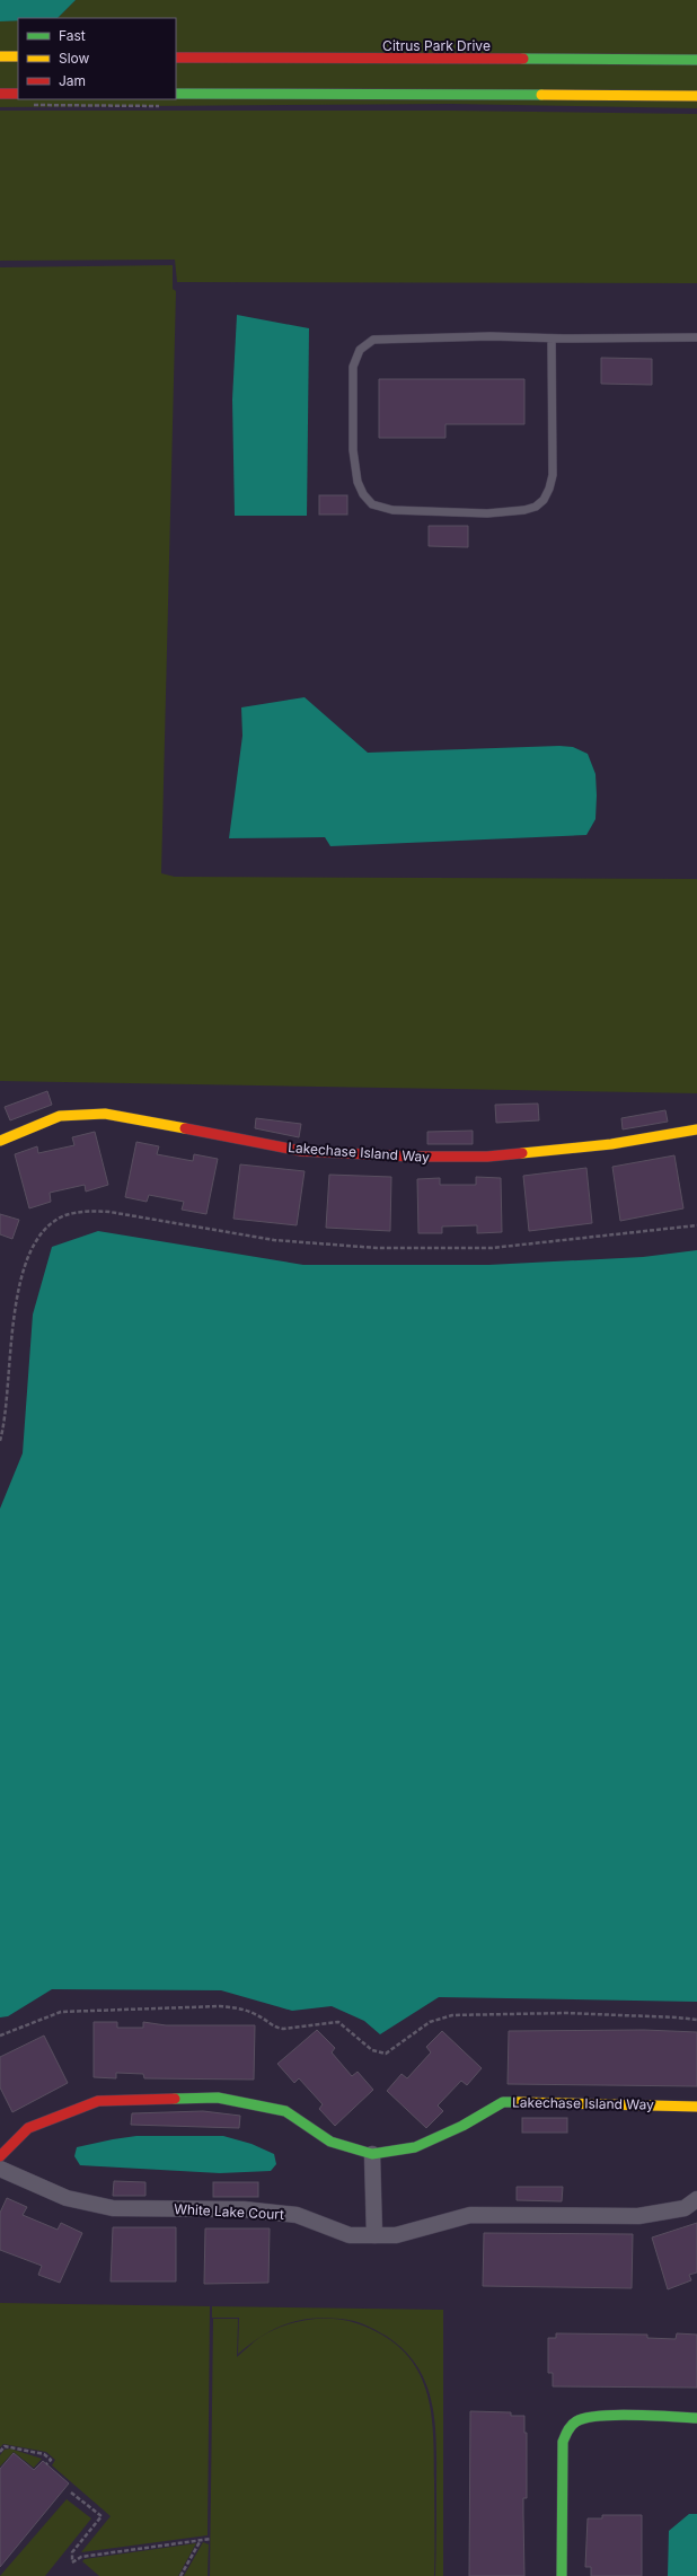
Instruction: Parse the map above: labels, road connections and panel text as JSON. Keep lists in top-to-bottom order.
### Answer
{
  "streets": {
    "street": ["Citrus Park Drive", "Lakechase Island Way", "White Lake Court"]
  },
  "legend": ["Fast", "Slow", "Jam"]
}
